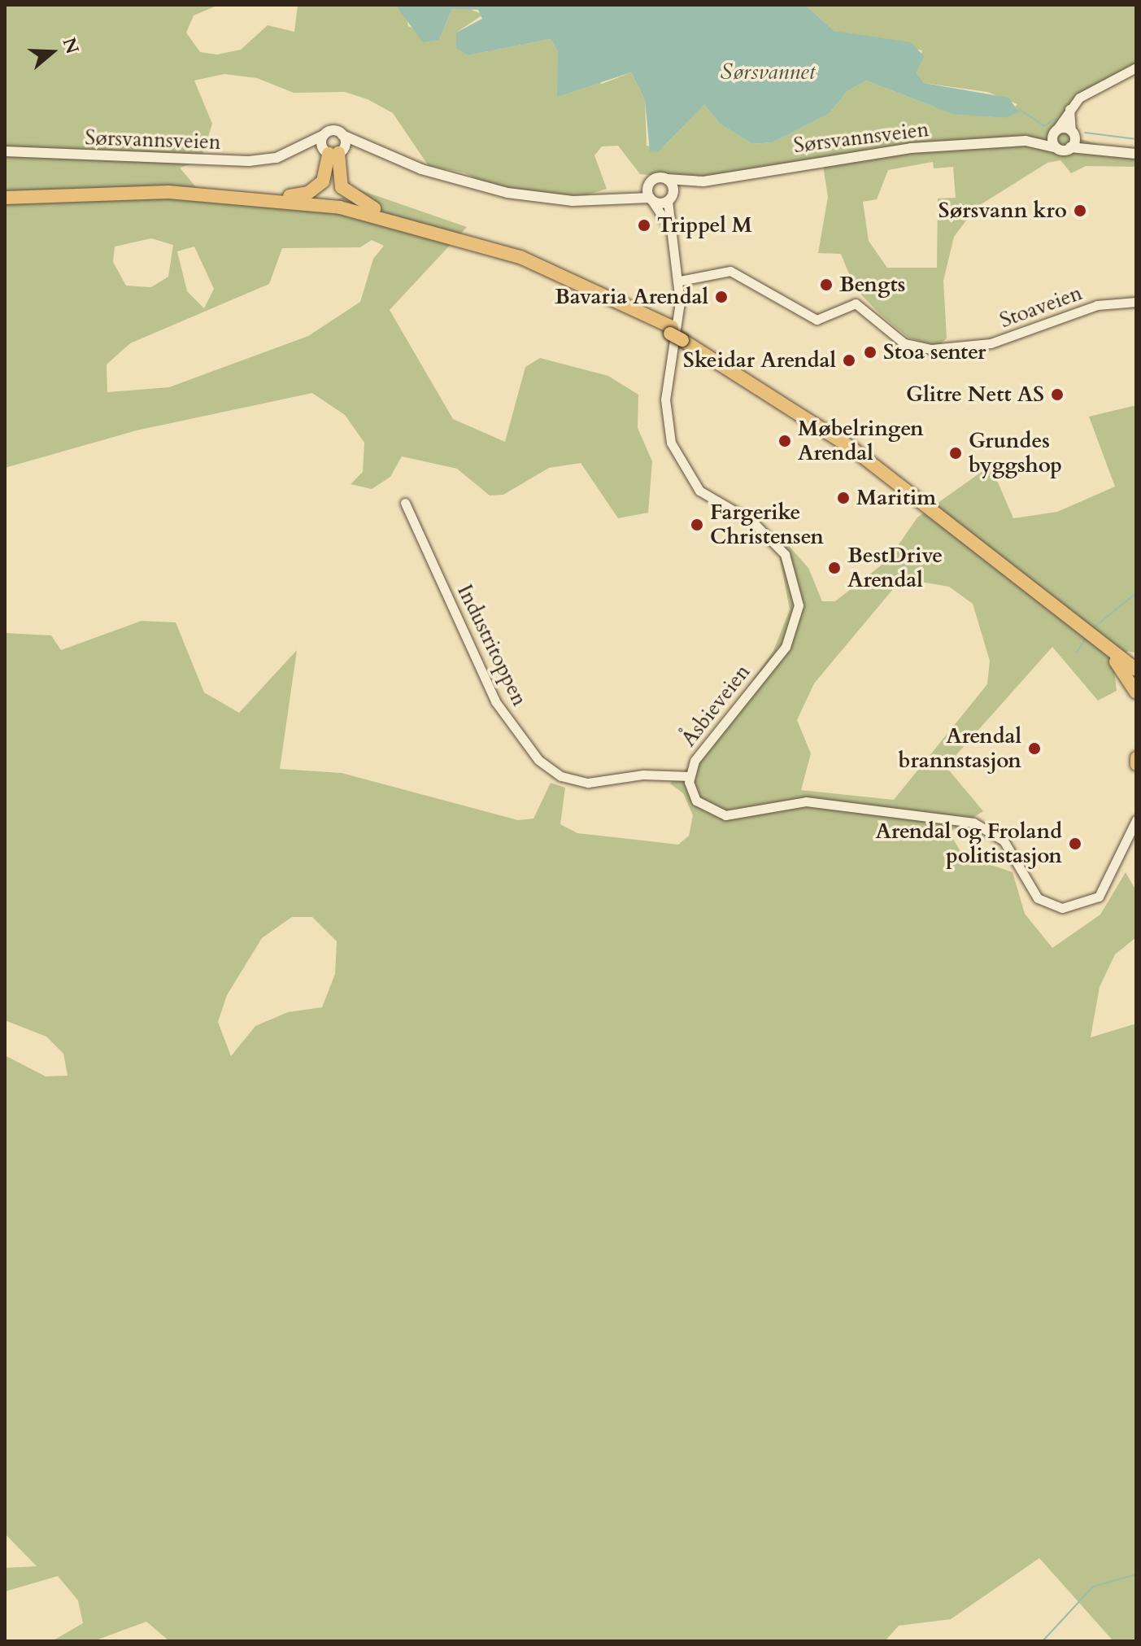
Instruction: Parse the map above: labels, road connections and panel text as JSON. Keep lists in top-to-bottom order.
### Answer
{
  "streets": {
    "main road": ["Sørsvannsveien"],
    "street": ["Stoaveien", "Industritoppen", "Åsbieveien"]
  },
  "crossings": [
    ["Sørsvannsveien", "Åsbieveien"],
    ["Stoaveien", "Åsbieveien"],
    ["Industritoppen", "Åsbieveien"]
  ],
  "water": ["Sørsvannet"],
  "places": [
    "Sørsvann kro",
    "Trippel M",
    "Bengts",
    "Bavaria Arendal",
    "Stoa senter",
    "Skeidar Arendal",
    "Glitre Nett AS",
    "Møbelringen Arendal",
    "Grundes byggshop",
    "Maritim",
    "Fargerike Christensen",
    "BestDrive Arendal",
    "Arendal brannstasjon",
    "Arendal og Froland politistasjon"
  ],
  "north": "right"
}
